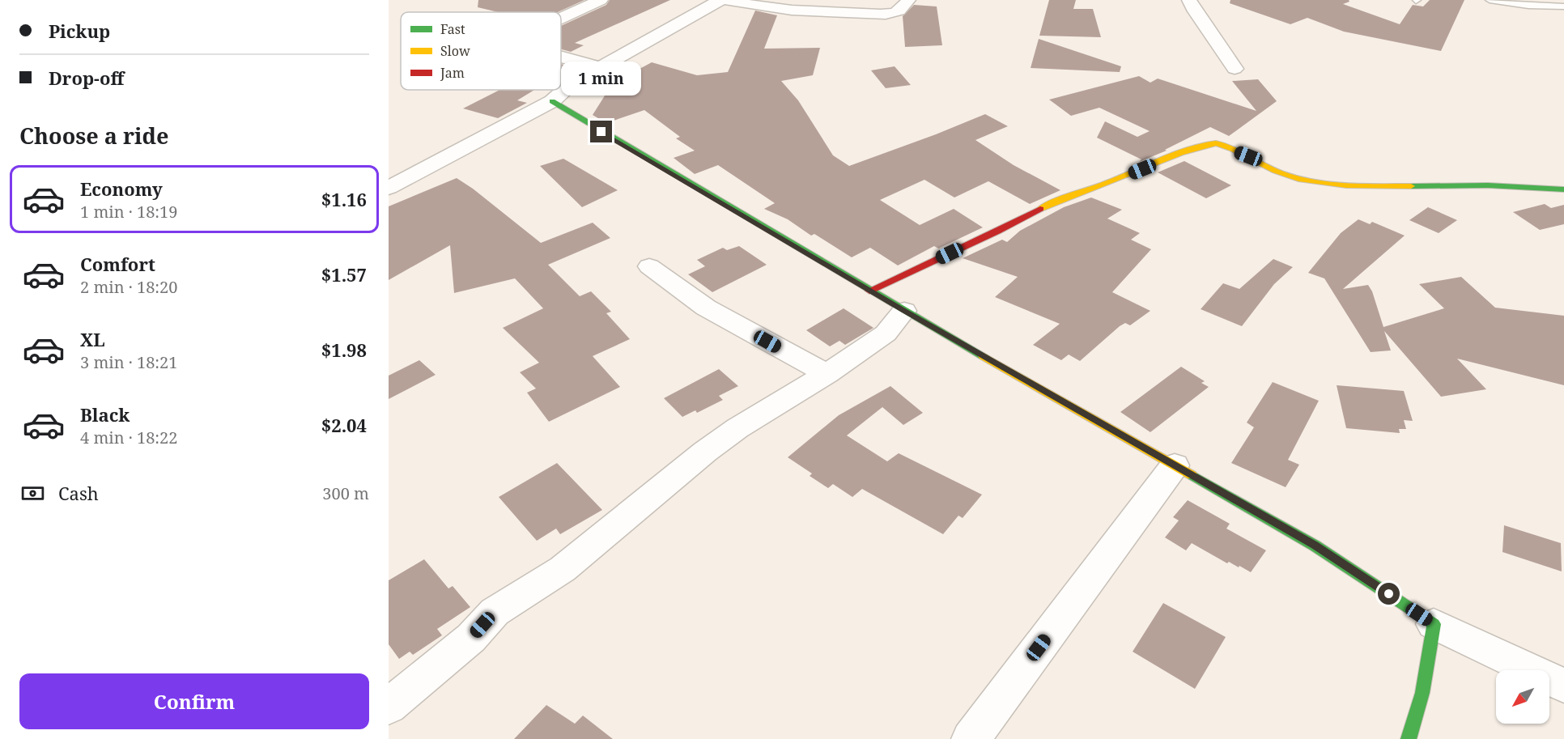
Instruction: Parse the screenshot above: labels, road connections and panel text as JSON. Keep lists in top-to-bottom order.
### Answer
{
  "legend": ["Fast", "Slow", "Jam"],
  "north": "bottom left",
  "page": {
    "banner": ["Pickup", "Drop-off"],
    "bubble": "1 min",
    "heading": "Choose a ride",
    "list": [
      {
        "name": "Economy",
        "note": "1 min · 18:19",
        "value": "$1.16"
      },
      {
        "name": "Comfort",
        "note": "2 min · 18:20",
        "value": "$1.57"
      },
      {
        "name": "XL",
        "note": "3 min · 18:21",
        "value": "$1.98"
      },
      {
        "name": "Black",
        "note": "4 min · 18:22",
        "value": "$2.04"
      }
    ],
    "pay": ["Cash", "300 m"],
    "buttons": "Confirm"
  }
}
